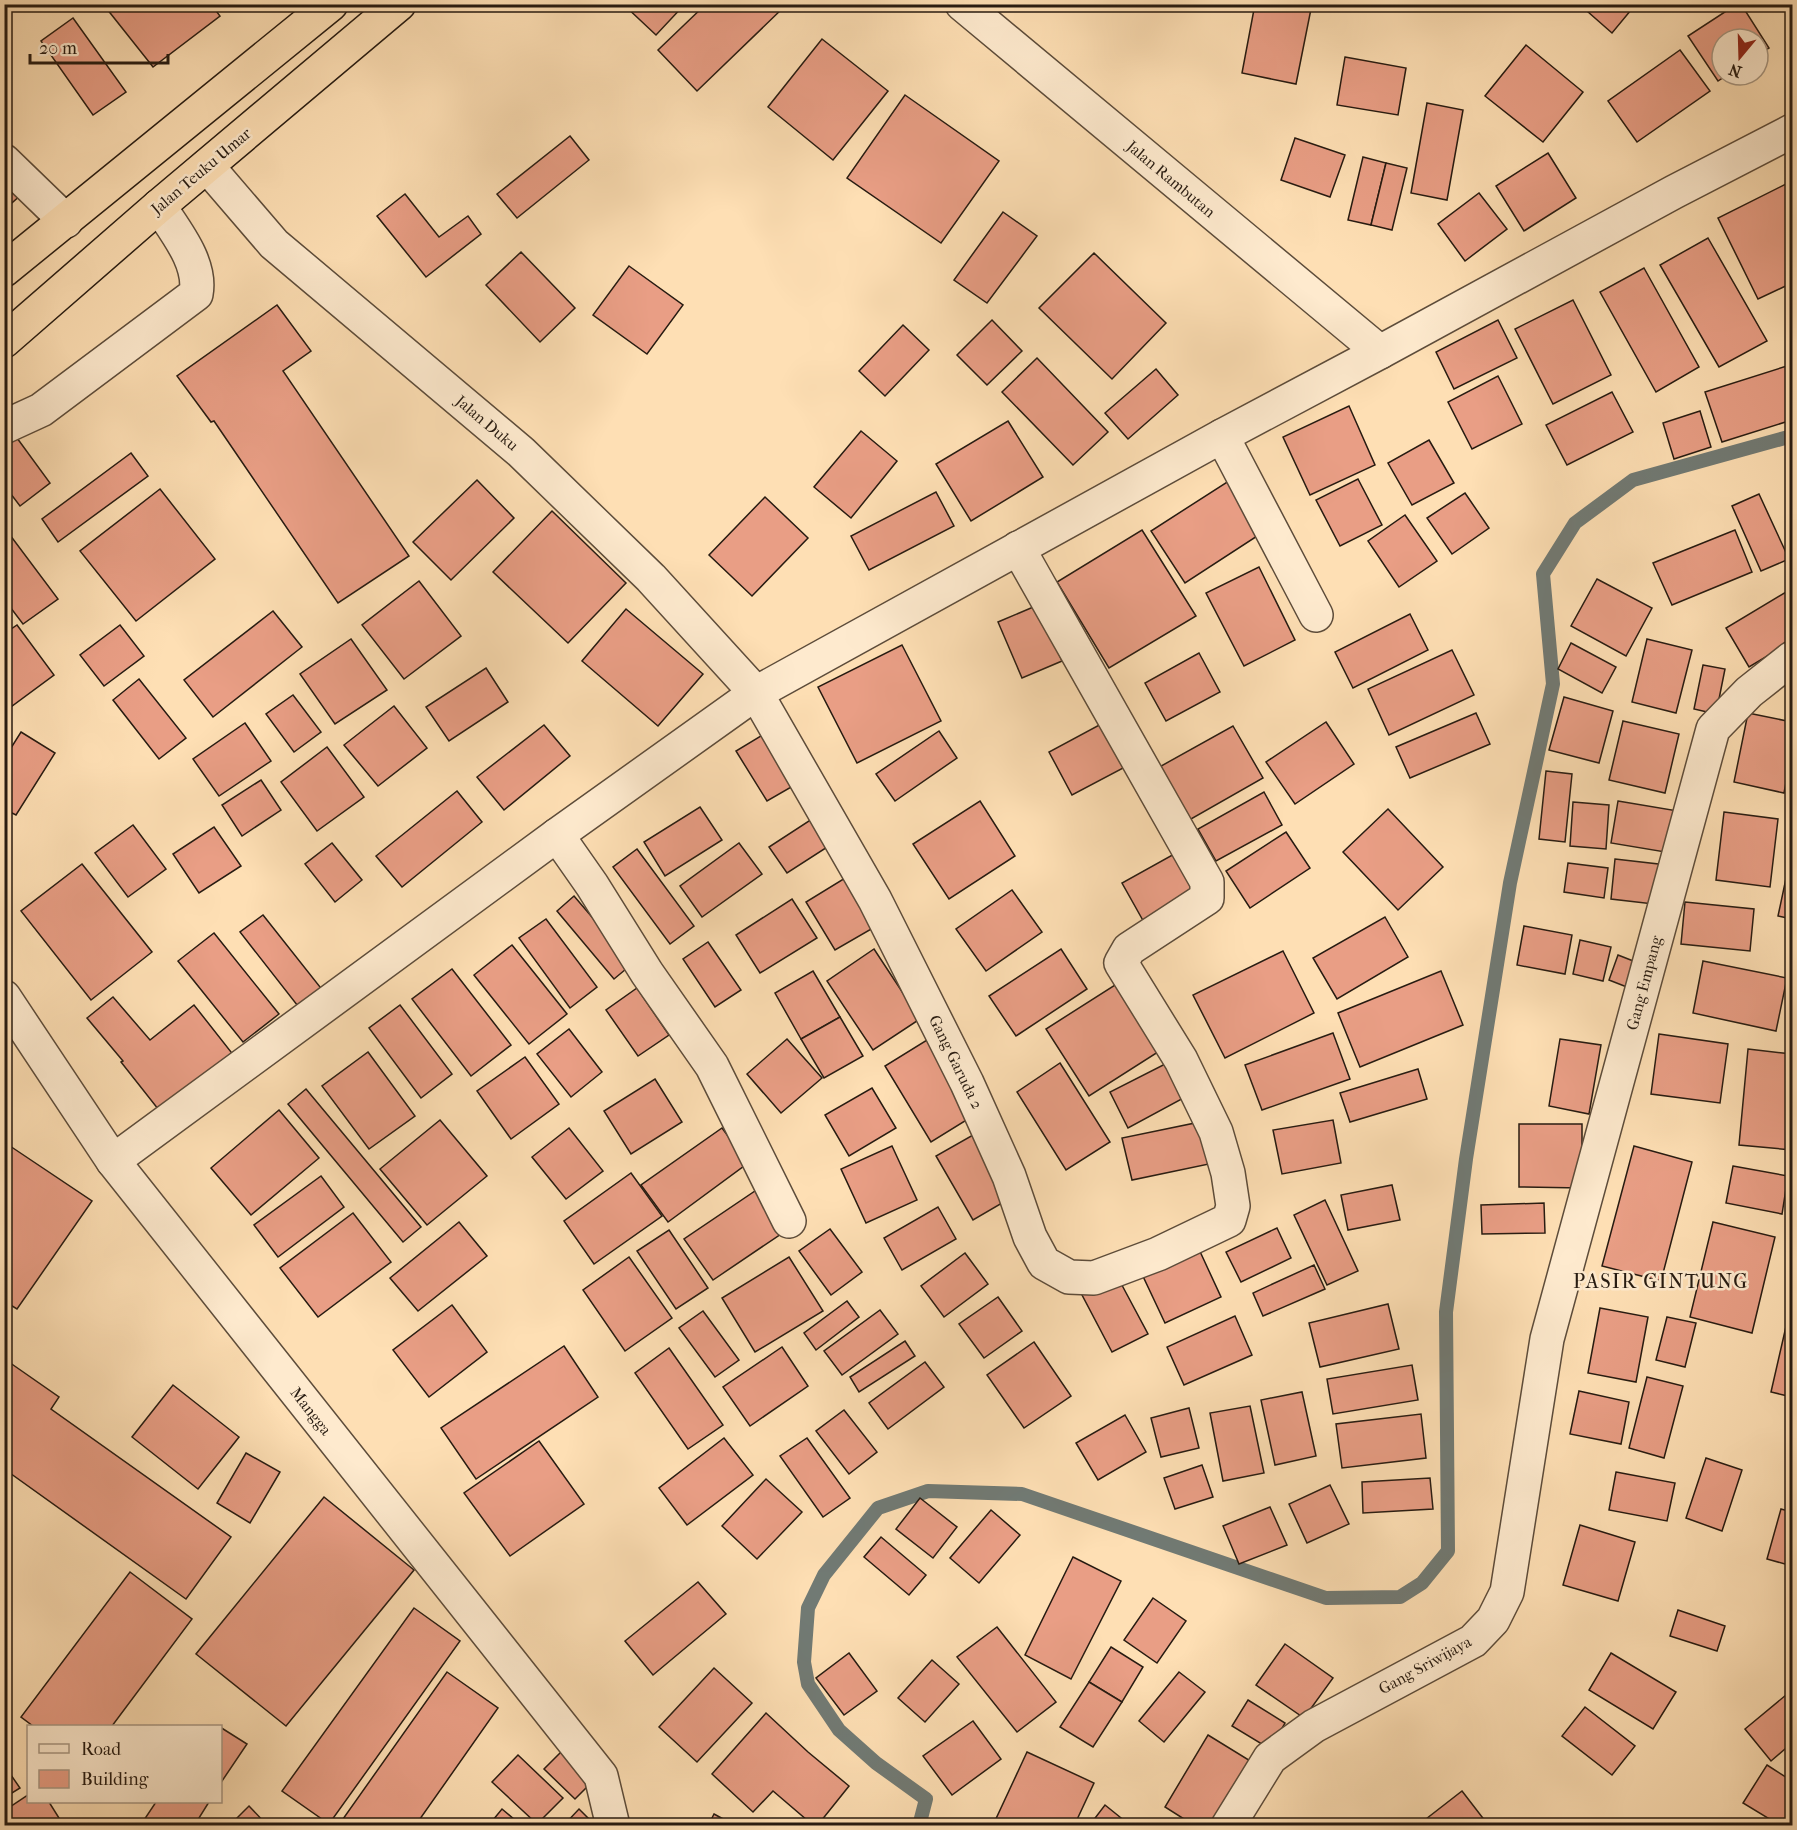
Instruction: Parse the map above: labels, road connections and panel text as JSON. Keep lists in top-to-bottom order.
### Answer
{
  "streets": {
    "highway": ["Jalan Teuku Umar"],
    "street": [
      "Jalan Rambutan",
      "Jalan Duku",
      "Gang Empang",
      "Gang Garuda 2",
      "Mangga",
      "Gang Sriwijaya"
    ]
  },
  "crossings": [
    ["Jalan Teuku Umar", "Jalan Duku"],
    ["Jalan Duku", "Gang Garuda 2"],
    ["Gang Empang", "Gang Sriwijaya"]
  ],
  "districts": ["PASIR GINTUNG"],
  "legend": ["Road", "Building"],
  "scale_bar": "20 m",
  "north": "bottom"
}
